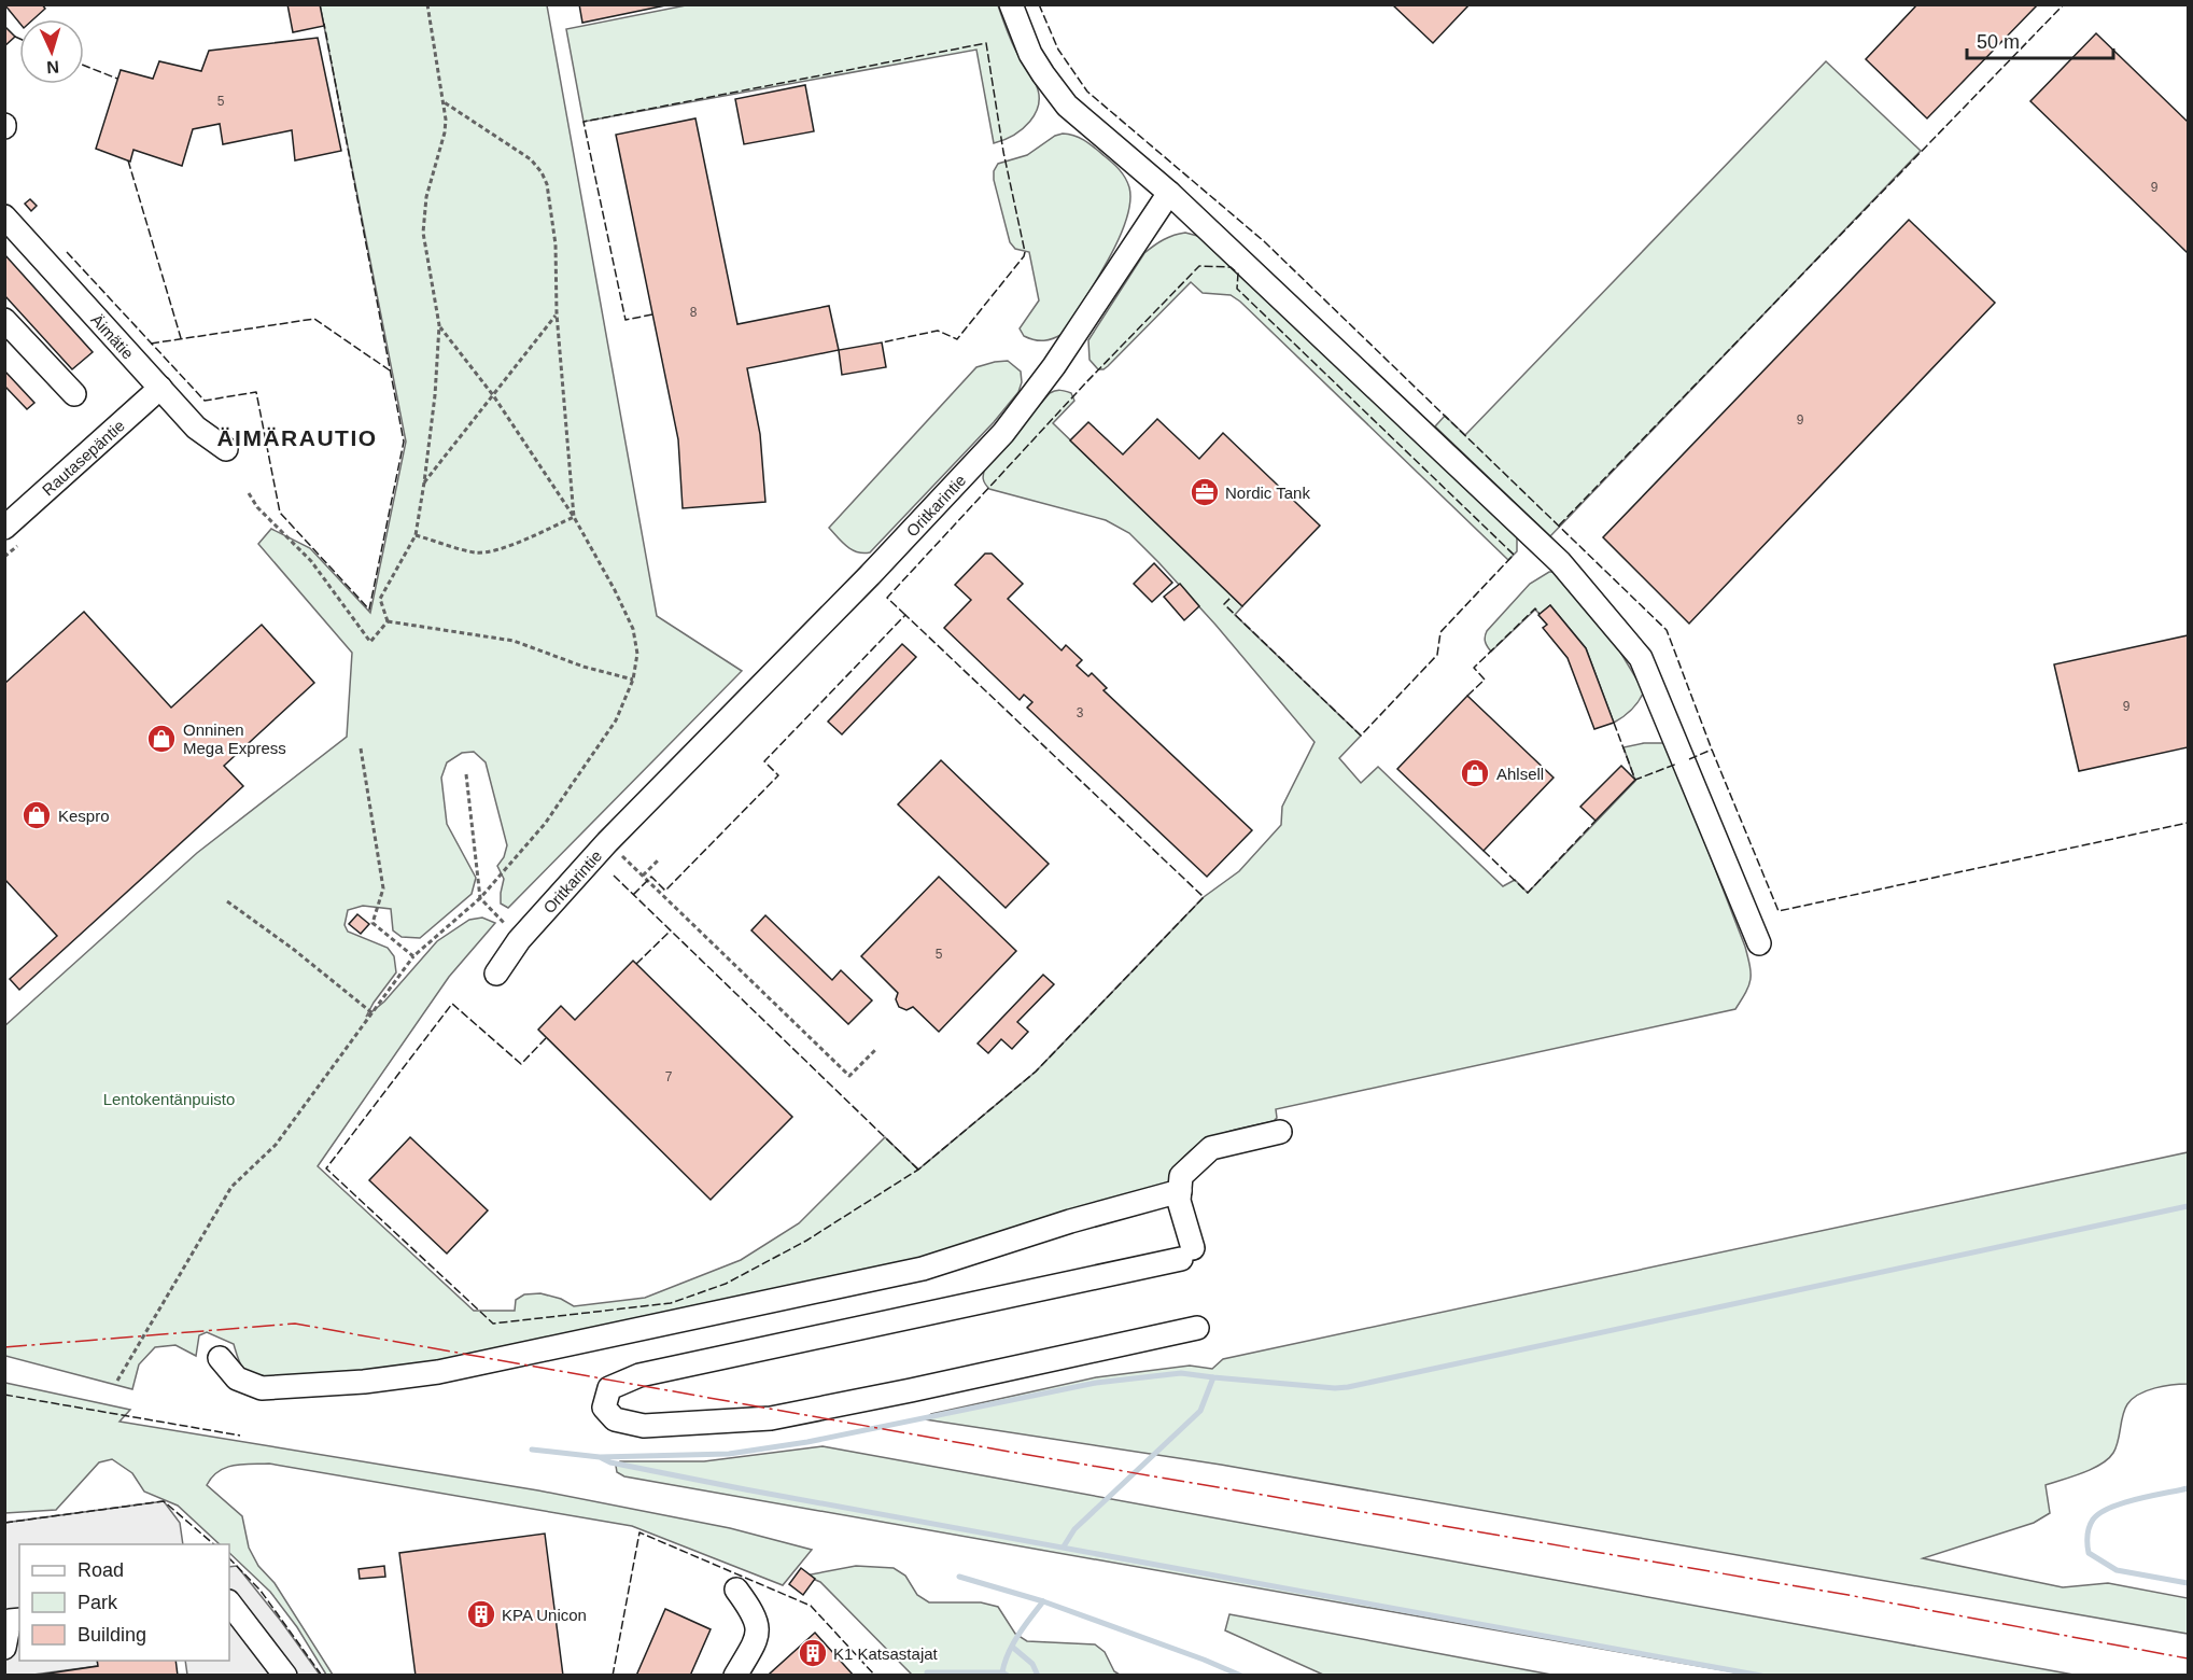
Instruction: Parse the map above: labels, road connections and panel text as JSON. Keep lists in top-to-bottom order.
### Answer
{
  "streets": {
    "street": ["Äimätie", "Rautasepäntie", "Oritkarintie"]
  },
  "crossings": [
    ["Äimätie", "Rautasepäntie"]
  ],
  "districts": ["ÄIMÄRAUTIO"],
  "parks": ["Lentokentänpuisto"],
  "places": {
    "office": ["Nordic Tank"],
    "shop": ["Onninen Mega Express", "Ahlsell", "Kespro"],
    "building": ["KPA Unicon", "K1 Katsastajat"]
  },
  "house_numbers": [
    "5",
    "9",
    "8",
    "9",
    "9",
    "3",
    "5",
    "7"
  ],
  "legend": ["Road", "Park", "Building"],
  "scale_bar": "50 m",
  "north": "bottom"
}
